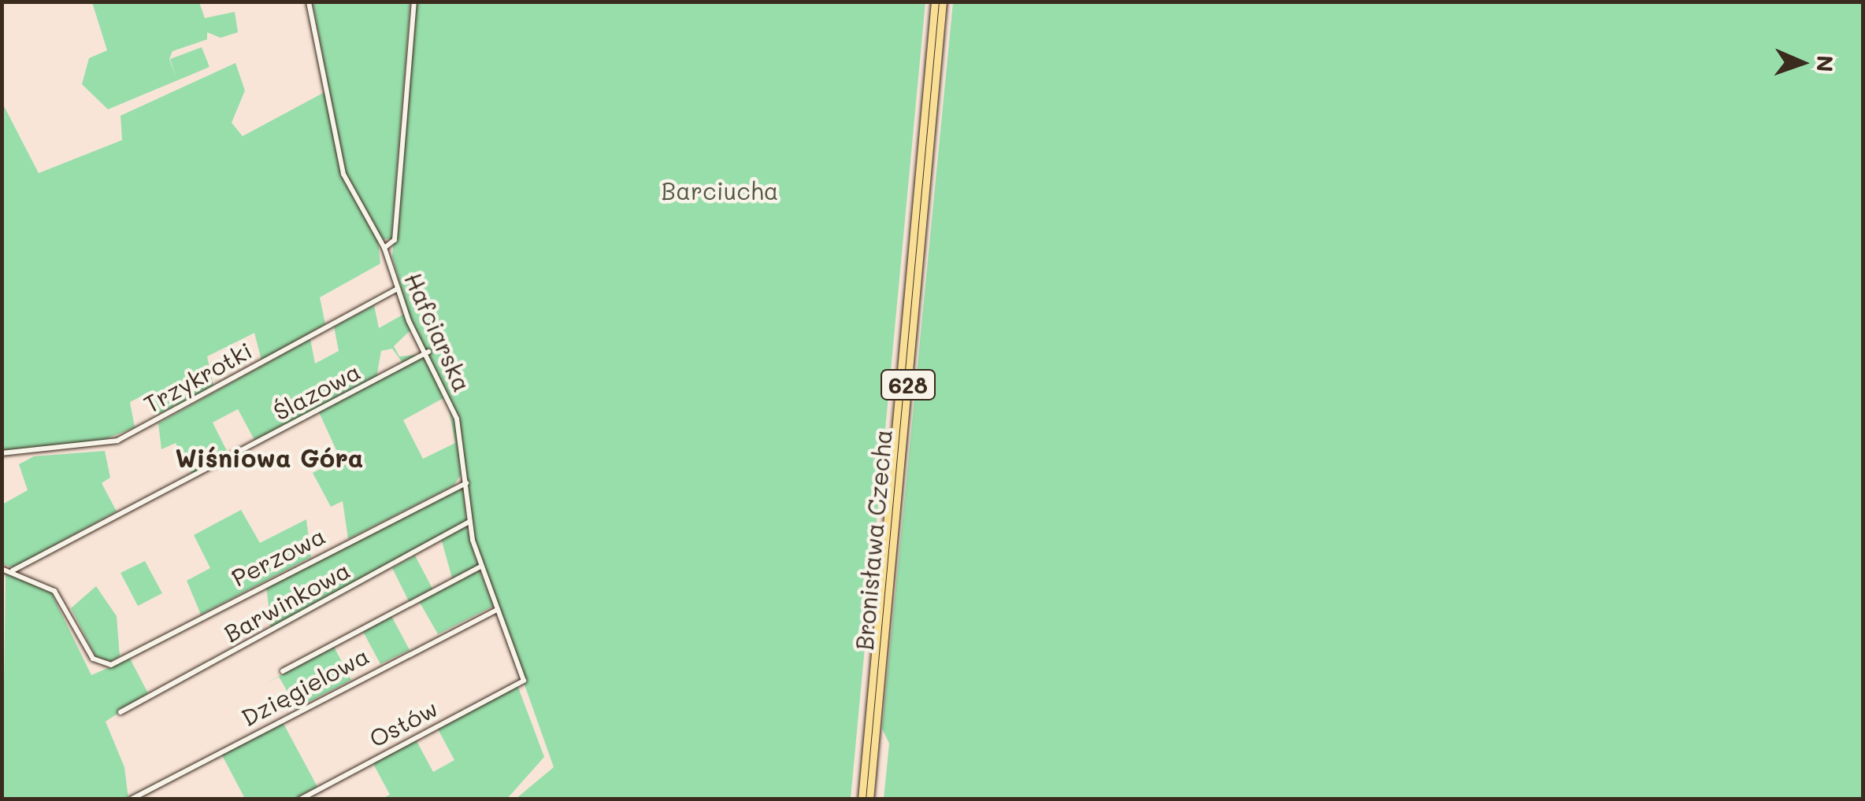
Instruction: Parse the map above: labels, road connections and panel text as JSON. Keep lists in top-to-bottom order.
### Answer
{
  "streets": {
    "main road": ["628", "Bronisława Czecha"],
    "street": [
      "Hafciarska",
      "Trzykrotki",
      "Ślazowa",
      "Perzowa",
      "Barwinkowa",
      "Dzięgielowa",
      "Ostów"
    ]
  },
  "crossings": [
    ["Hafciarska", "Trzykrotki"],
    ["Hafciarska", "Ślazowa"],
    ["Hafciarska", "Perzowa"],
    ["Hafciarska", "Barwinkowa"],
    ["Hafciarska", "Dzięgielowa"],
    ["Hafciarska", "Ostów"],
    ["Ślazowa", "Perzowa"]
  ],
  "districts": ["Wiśniowa Góra"],
  "parks": ["Barciucha"],
  "north": "right"
}
